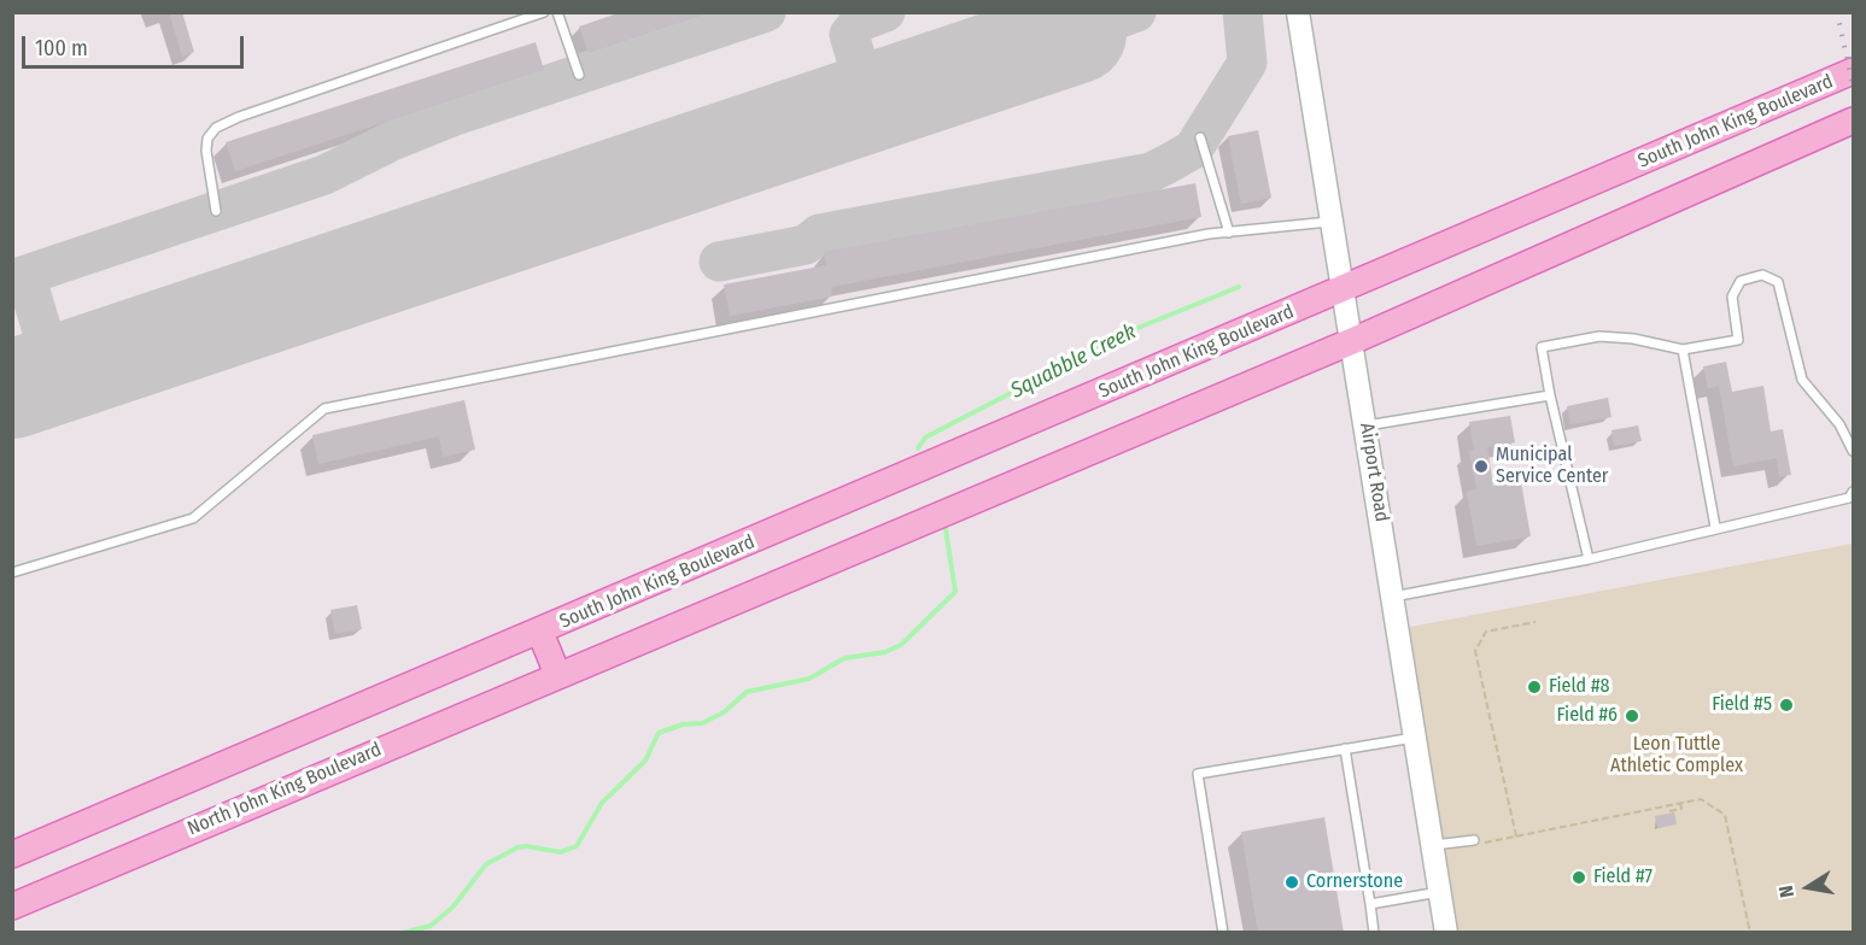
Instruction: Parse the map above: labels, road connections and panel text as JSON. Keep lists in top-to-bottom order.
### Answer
{
  "streets": {
    "main road": ["South John King Boulevard", "North John King Boulevard"],
    "street": ["Airport Road"]
  },
  "crossings": [
    ["South John King Boulevard", "Airport Road"]
  ],
  "water": ["Squabble Creek"],
  "parks": ["Leon Tuttle Athletic Complex"],
  "places": [
    "Municipal Service Center",
    "Field #8",
    "Field #5",
    "Field #6",
    "Field #7",
    "Cornerstone"
  ],
  "scale_bar": "100 m",
  "north": "left"
}
